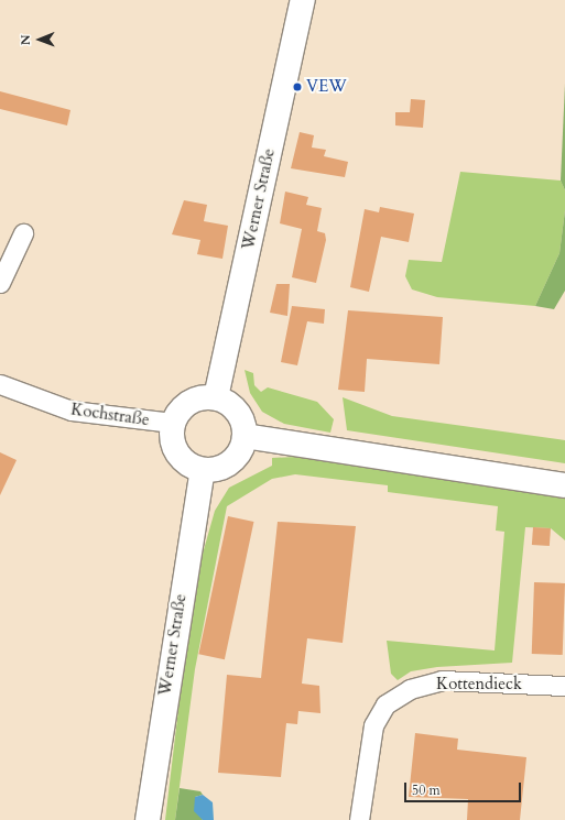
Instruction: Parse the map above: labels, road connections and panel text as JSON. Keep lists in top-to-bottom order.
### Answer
{
  "streets": {
    "main road": ["Werner Straße"],
    "street": ["Kochstraße", "Kottendieck"]
  },
  "crossings": [
    ["Werner Straße", "Kochstraße"]
  ],
  "places": ["VEW"],
  "scale_bar": "50 m",
  "north": "left"
}
